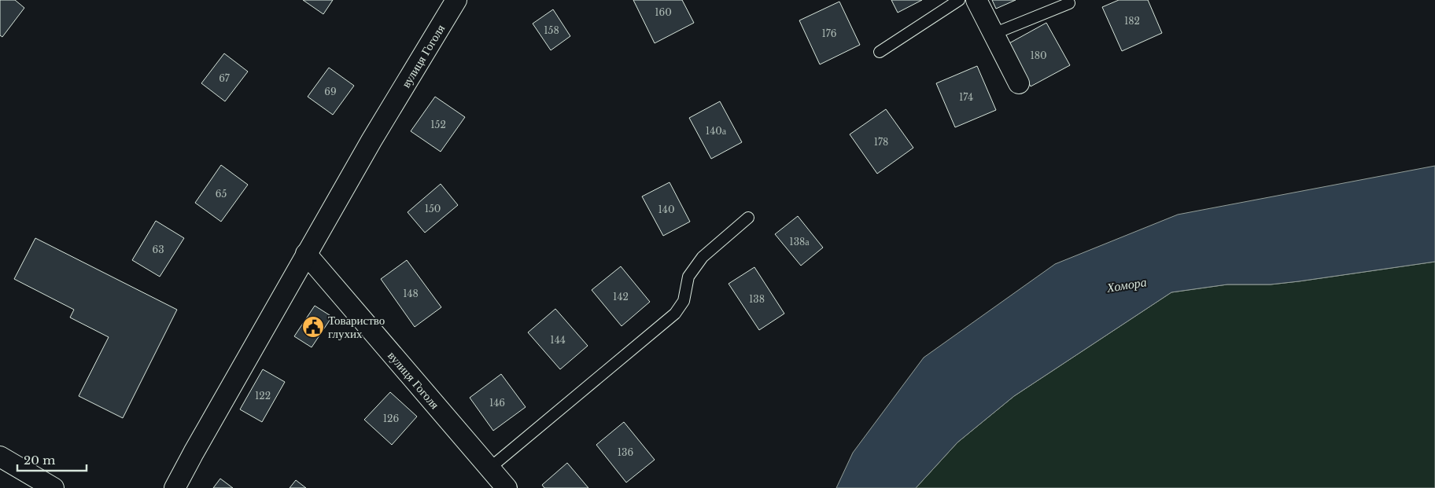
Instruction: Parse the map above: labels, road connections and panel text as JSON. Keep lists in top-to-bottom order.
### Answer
{
  "streets": {
    "street": ["вулиця Гоголя"]
  },
  "water": ["Хомора"],
  "places": {
    "public building": ["Товариство глухих"]
  },
  "house_numbers": [
    "160",
    "182",
    "158",
    "176",
    "180",
    "67",
    "69",
    "174",
    "152",
    "140а",
    "178",
    "65",
    "150",
    "140",
    "138а",
    "63",
    "148",
    "142",
    "138",
    "144",
    "122",
    "146",
    "126",
    "136"
  ],
  "scale_bar": "20 m"
}
